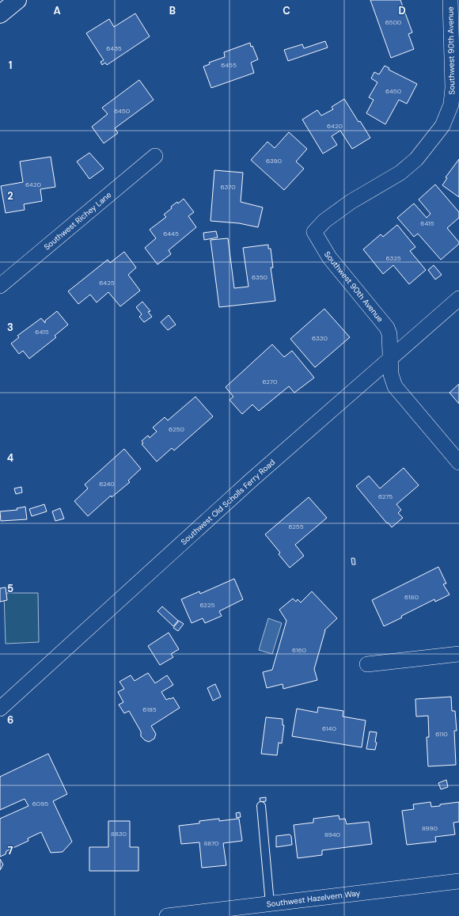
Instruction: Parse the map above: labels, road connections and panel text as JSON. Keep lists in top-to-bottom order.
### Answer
{
  "streets": {
    "street": [
      "Southwest 90th Avenue",
      "Southwest Richey Lane",
      "Southwest Old Scholls Ferry Road",
      "Southwest Hazelvern Way"
    ]
  },
  "crossings": [
    ["Southwest 90th Avenue", "Southwest Old Scholls Ferry Road"]
  ],
  "house_numbers": [
    "6500",
    "6435",
    "6455",
    "6450",
    "6450",
    "6420",
    "6390",
    "6420",
    "6370",
    "6415",
    "6445",
    "6325",
    "6350",
    "6425",
    "6415",
    "6330",
    "6270",
    "6250",
    "6240",
    "6275",
    "6255",
    "6180",
    "6225",
    "6160",
    "6185",
    "6140",
    "6110",
    "6095",
    "8990",
    "8830",
    "8940",
    "8870"
  ],
  "grid": {
    "columns": [
      "A",
      "B",
      "C",
      "D"
    ],
    "rows": [
      "1",
      "2",
      "3",
      "4",
      "5",
      "6",
      "7"
    ]
  }
}
